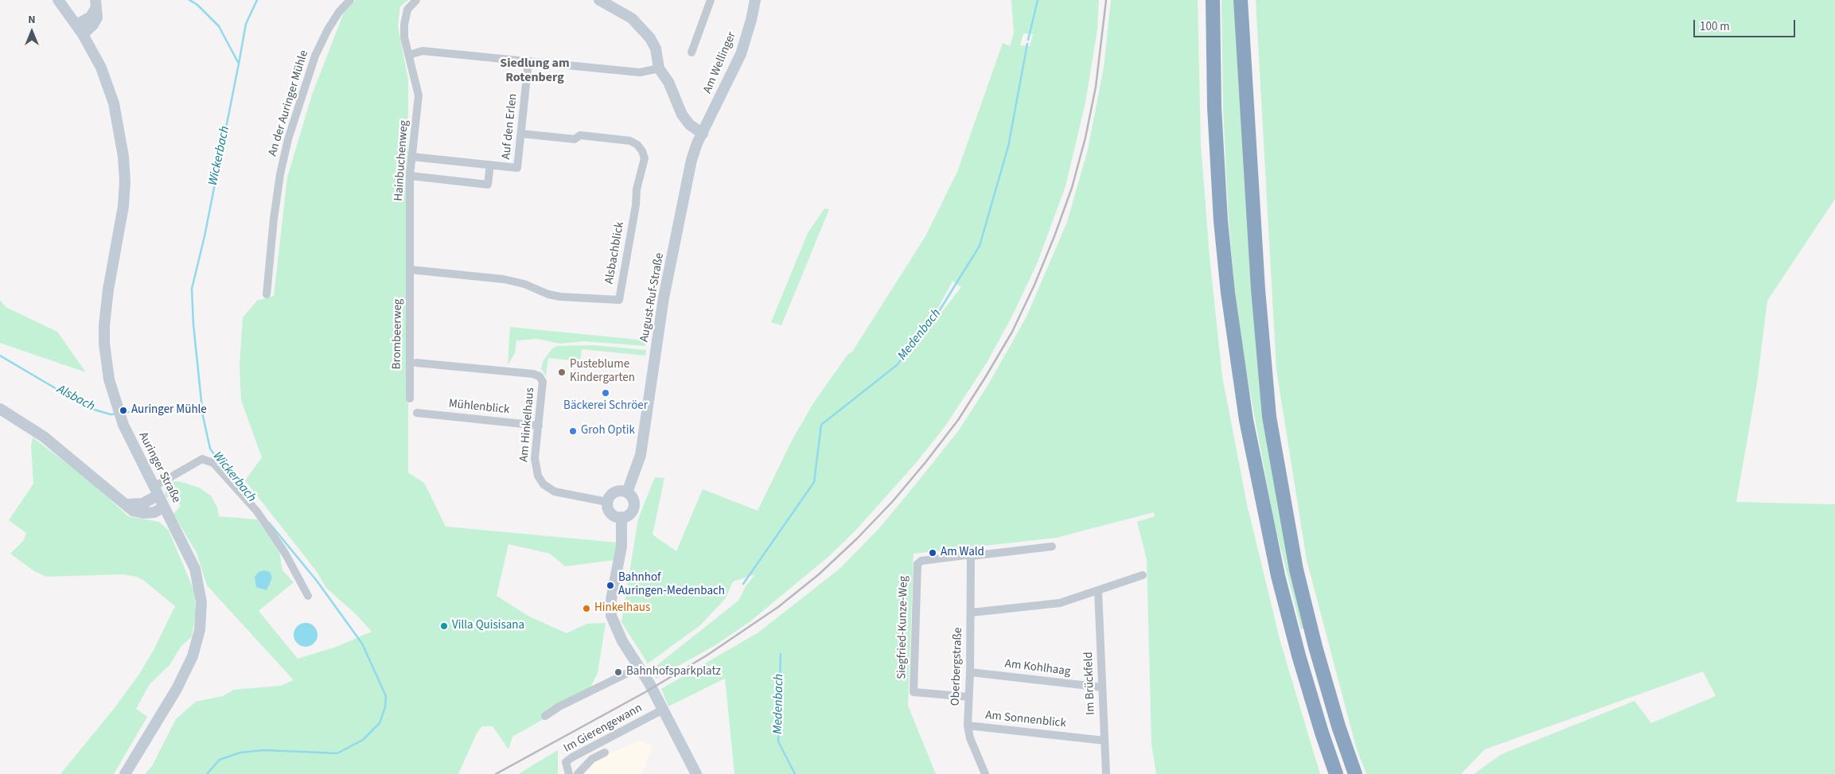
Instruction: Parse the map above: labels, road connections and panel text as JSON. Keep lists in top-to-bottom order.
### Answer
{
  "streets": {
    "street": [
      "Am Wellinger",
      "An der Auringer Mühle",
      "Auf den Erlen",
      "Hainbuchenweg",
      "Alsbachblick",
      "August-Ruf-Straße",
      "Brombeerweg",
      "Mühlenblick",
      "Am Hinkelhaus",
      "Auringer Straße",
      "Siegfried-Kunze-Weg",
      "Oberbergstraße",
      "Am Kohlhaag",
      "Im Brückfeld",
      "Am Sonnenblick",
      "Im Gierengewann"
    ]
  },
  "crossings": [
    ["Am Wellinger", "August-Ruf-Straße"],
    ["Auf den Erlen", "Hainbuchenweg"],
    ["Auf den Erlen", "Alsbachblick"],
    ["Hainbuchenweg", "Alsbachblick"],
    ["Hainbuchenweg", "Brombeerweg"],
    ["Alsbachblick", "Brombeerweg"],
    ["August-Ruf-Straße", "Am Hinkelhaus"],
    ["Mühlenblick", "Am Hinkelhaus"],
    ["Siegfried-Kunze-Weg", "Oberbergstraße"],
    ["Oberbergstraße", "Am Kohlhaag"],
    ["Oberbergstraße", "Am Sonnenblick"],
    ["Am Kohlhaag", "Im Brückfeld"],
    ["Im Brückfeld", "Am Sonnenblick"]
  ],
  "districts": ["Siedlung am Rotenberg"],
  "water": ["Wickerbach", "Medenbach", "Alsbach"],
  "places": [
    "Pusteblume Kindergarten",
    "Bäckerei Schröer",
    "Auringer Mühle",
    "Groh Optik",
    "Am Wald",
    "Bahnhof Auringen-Medenbach",
    "Hinkelhaus",
    "Villa Quisisana",
    "Bahnhofsparkplatz"
  ],
  "scale_bar": "100 m",
  "north": "top"
}
